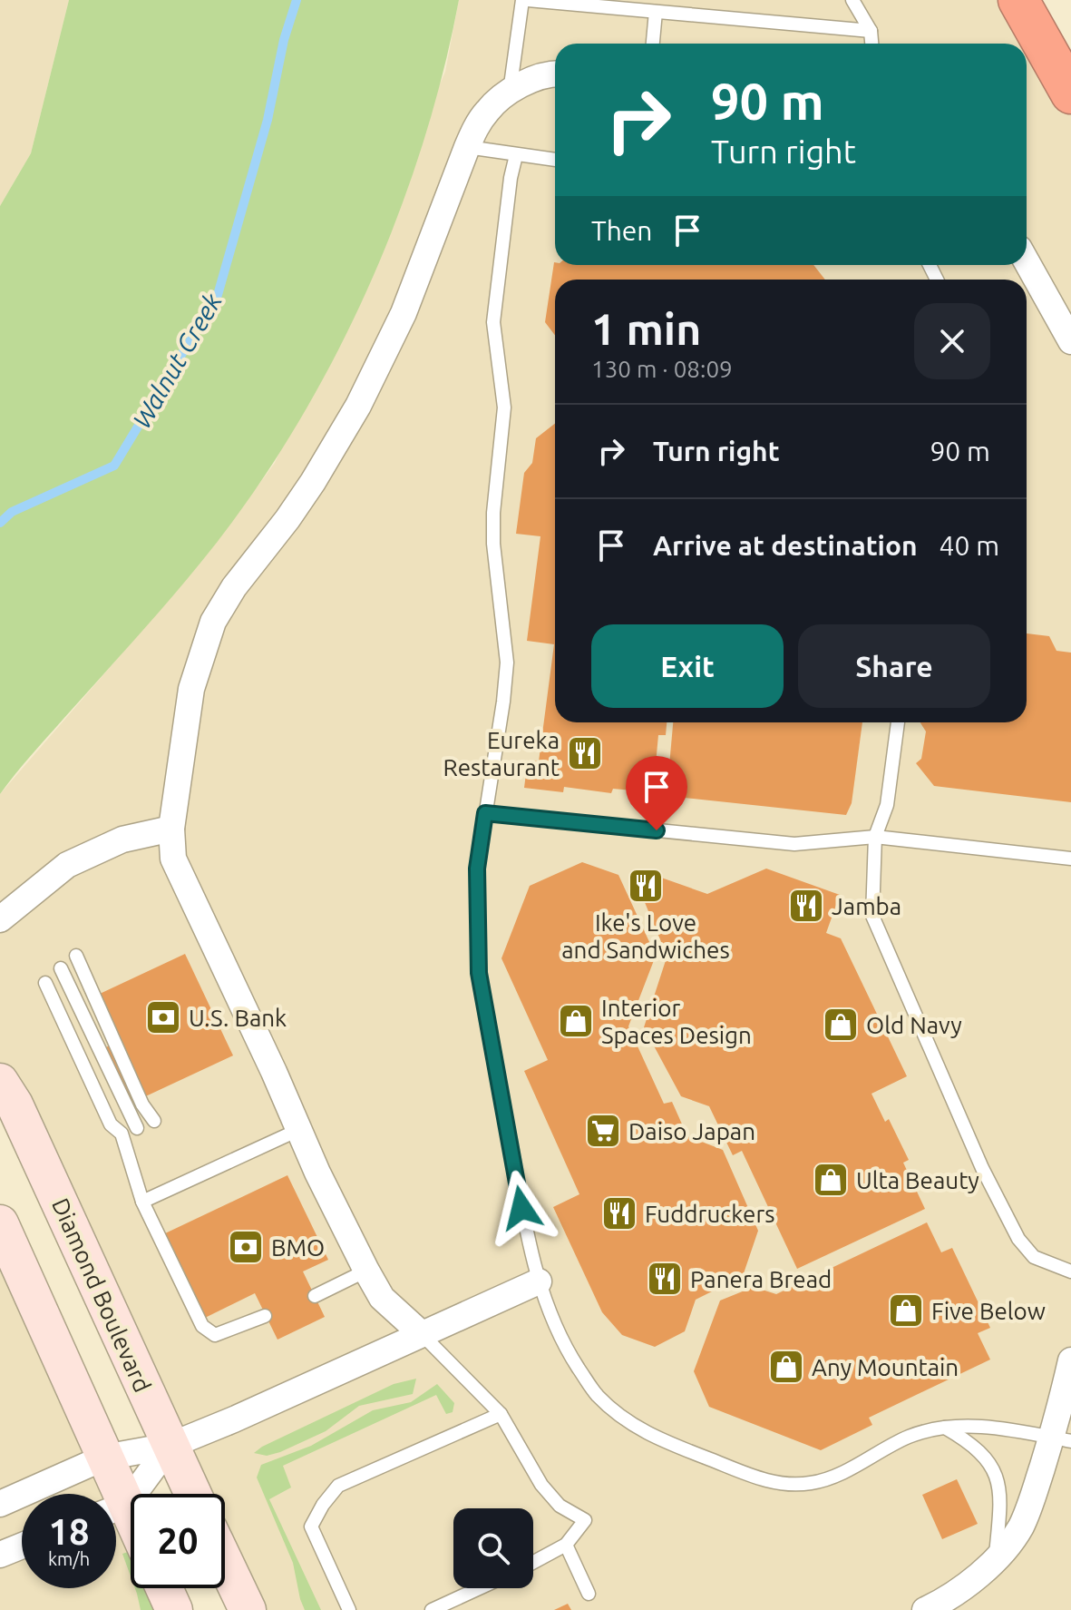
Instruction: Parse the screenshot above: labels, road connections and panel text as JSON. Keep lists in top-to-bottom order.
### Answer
{
  "streets": {
    "main road": ["Diamond Boulevard"]
  },
  "water": ["Walnut Creek"],
  "places": {
    "restaurant": [
      "Eureka Restaurant",
      "Ike's Love and Sandwiches",
      "Jamba",
      "Fuddruckers",
      "Panera Bread"
    ],
    "bank": ["U.S. Bank", "BMO"],
    "shop": [
      "Interior Spaces Design",
      "Old Navy",
      "Ulta Beauty",
      "Five Below",
      "Any Mountain"
    ],
    "supermarket": ["Daiso Japan"]
  },
  "page": {
    "turn": ["90 m", "Turn right"],
    "then": "Then",
    "heading": ["1 min", "130 m · 08:09"],
    "list": [
      {
        "name": "Turn right",
        "value": "90 m"
      },
      {
        "name": "Arrive at destination",
        "value": "40 m"
      }
    ],
    "buttons": ["Exit", "Share"],
    "speed": "18 km/h",
    "limit": "20"
  }
}
